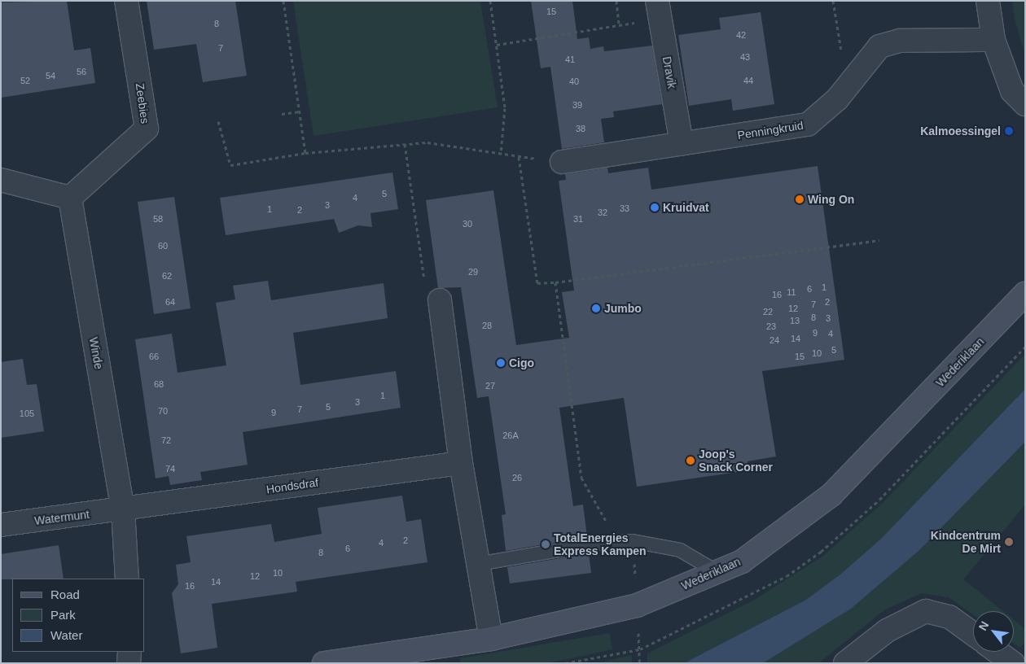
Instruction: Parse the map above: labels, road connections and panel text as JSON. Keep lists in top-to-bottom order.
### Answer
{
  "streets": {
    "street": [
      "Dravik",
      "Zeebies",
      "Penningkruid",
      "Winde",
      "Wederiklaan",
      "Hondsdraf",
      "Watermunt"
    ]
  },
  "crossings": [
    ["Dravik", "Penningkruid"],
    ["Zeebies", "Winde"],
    ["Winde", "Hondsdraf"],
    ["Winde", "Watermunt"],
    ["Hondsdraf", "Watermunt"]
  ],
  "places": [
    "Kalmoessingel",
    "Wing On",
    "Kruidvat",
    "Jumbo",
    "Cigo",
    "Joop's Snack Corner",
    "Kindcentrum De Mirt",
    "TotalEnergies Express Kampen"
  ],
  "house_numbers": [
    "15",
    "8",
    "42",
    "7",
    "43",
    "41",
    "56",
    "54",
    "52",
    "44",
    "40",
    "39",
    "38",
    "5",
    "4",
    "3",
    "33",
    "1",
    "2",
    "32",
    "58",
    "31",
    "30",
    "60",
    "29",
    "62",
    "1",
    "6",
    "11",
    "16",
    "64",
    "2",
    "7",
    "12",
    "22",
    "8",
    "3",
    "13",
    "28",
    "23",
    "9",
    "4",
    "14",
    "24",
    "5",
    "10",
    "66",
    "15",
    "68",
    "27",
    "1",
    "3",
    "5",
    "7",
    "70",
    "9",
    "105",
    "26A",
    "72",
    "74",
    "26",
    "2",
    "4",
    "6",
    "8",
    "10",
    "12",
    "14",
    "16"
  ],
  "legend": ["Road", "Park", "Water"],
  "north": "top left"
}
